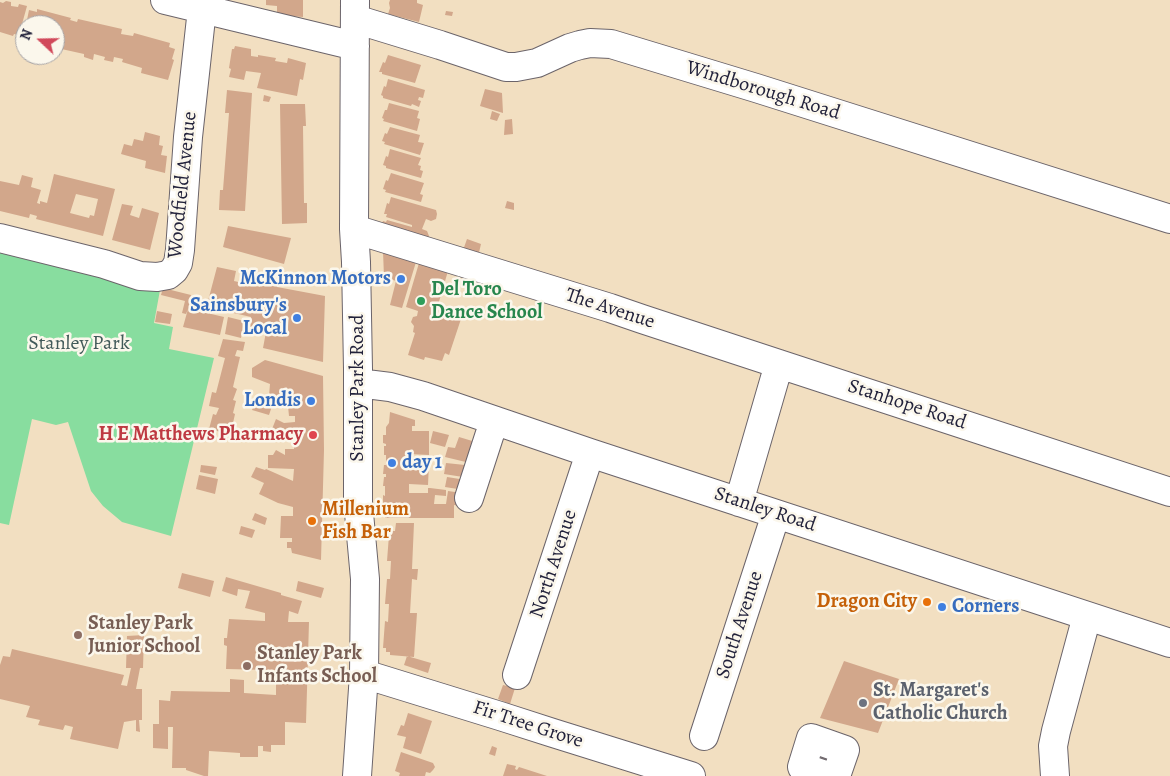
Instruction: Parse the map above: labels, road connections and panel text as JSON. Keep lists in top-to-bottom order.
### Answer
{
  "streets": {
    "street": [
      "Windborough Road",
      "Woodfield Avenue",
      "The Avenue",
      "Stanley Park Road",
      "Stanhope Road",
      "Stanley Road",
      "North Avenue",
      "South Avenue",
      "Fir Tree Grove"
    ]
  },
  "crossings": [
    ["Windborough Road", "Stanley Park Road"],
    ["The Avenue", "Stanley Park Road"],
    ["The Avenue", "Stanhope Road"],
    ["Stanley Park Road", "Stanley Road"],
    ["Stanley Park Road", "Fir Tree Grove"],
    ["Stanley Road", "North Avenue"],
    ["Stanley Road", "South Avenue"]
  ],
  "parks": ["Stanley Park"],
  "places": [
    "McKinnon Motors",
    "Del Toro Dance School",
    "Sainsbury's Local",
    "Londis",
    "H E Matthews Pharmacy",
    "day 1",
    "Millenium Fish Bar",
    "Dragon City",
    "Corners",
    "Stanley Park Junior School",
    "Stanley Park Infants School",
    "St. Margaret's Catholic Church"
  ],
  "north": "left"
}
